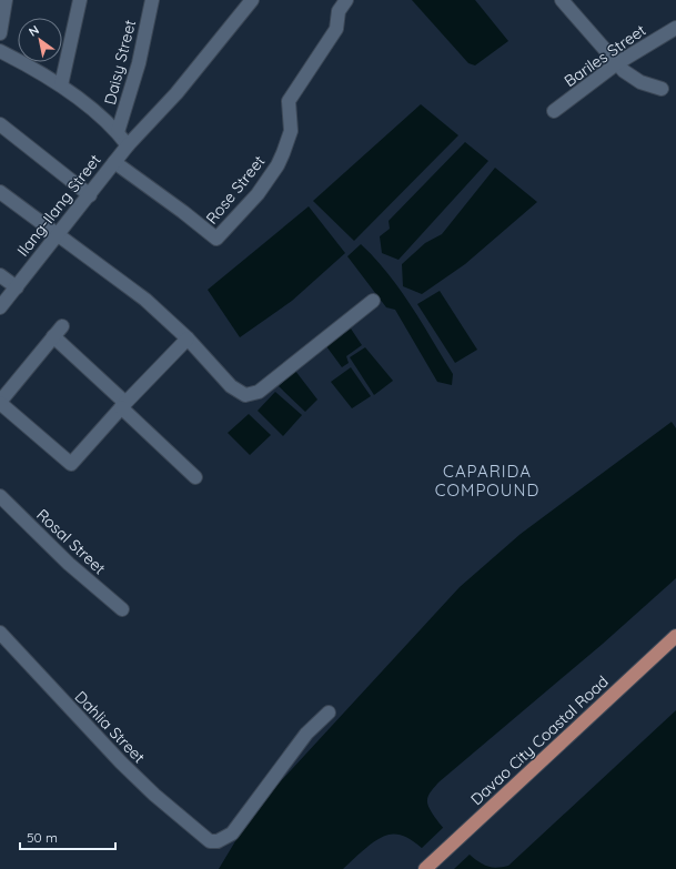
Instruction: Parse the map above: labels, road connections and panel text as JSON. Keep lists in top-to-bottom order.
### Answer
{
  "streets": {
    "main road": ["Davao City Coastal Road"],
    "street": [
      "Bariles Street",
      "Daisy Street",
      "Rose Street",
      "Ilang-Ilang Street",
      "Rosal Street",
      "Dahlia Street"
    ]
  },
  "crossings": [
    ["Rose Street", "Ilang-Ilang Street"]
  ],
  "districts": ["CAPARIDA COMPOUND"],
  "scale_bar": "50 m",
  "north": "top left"
}
